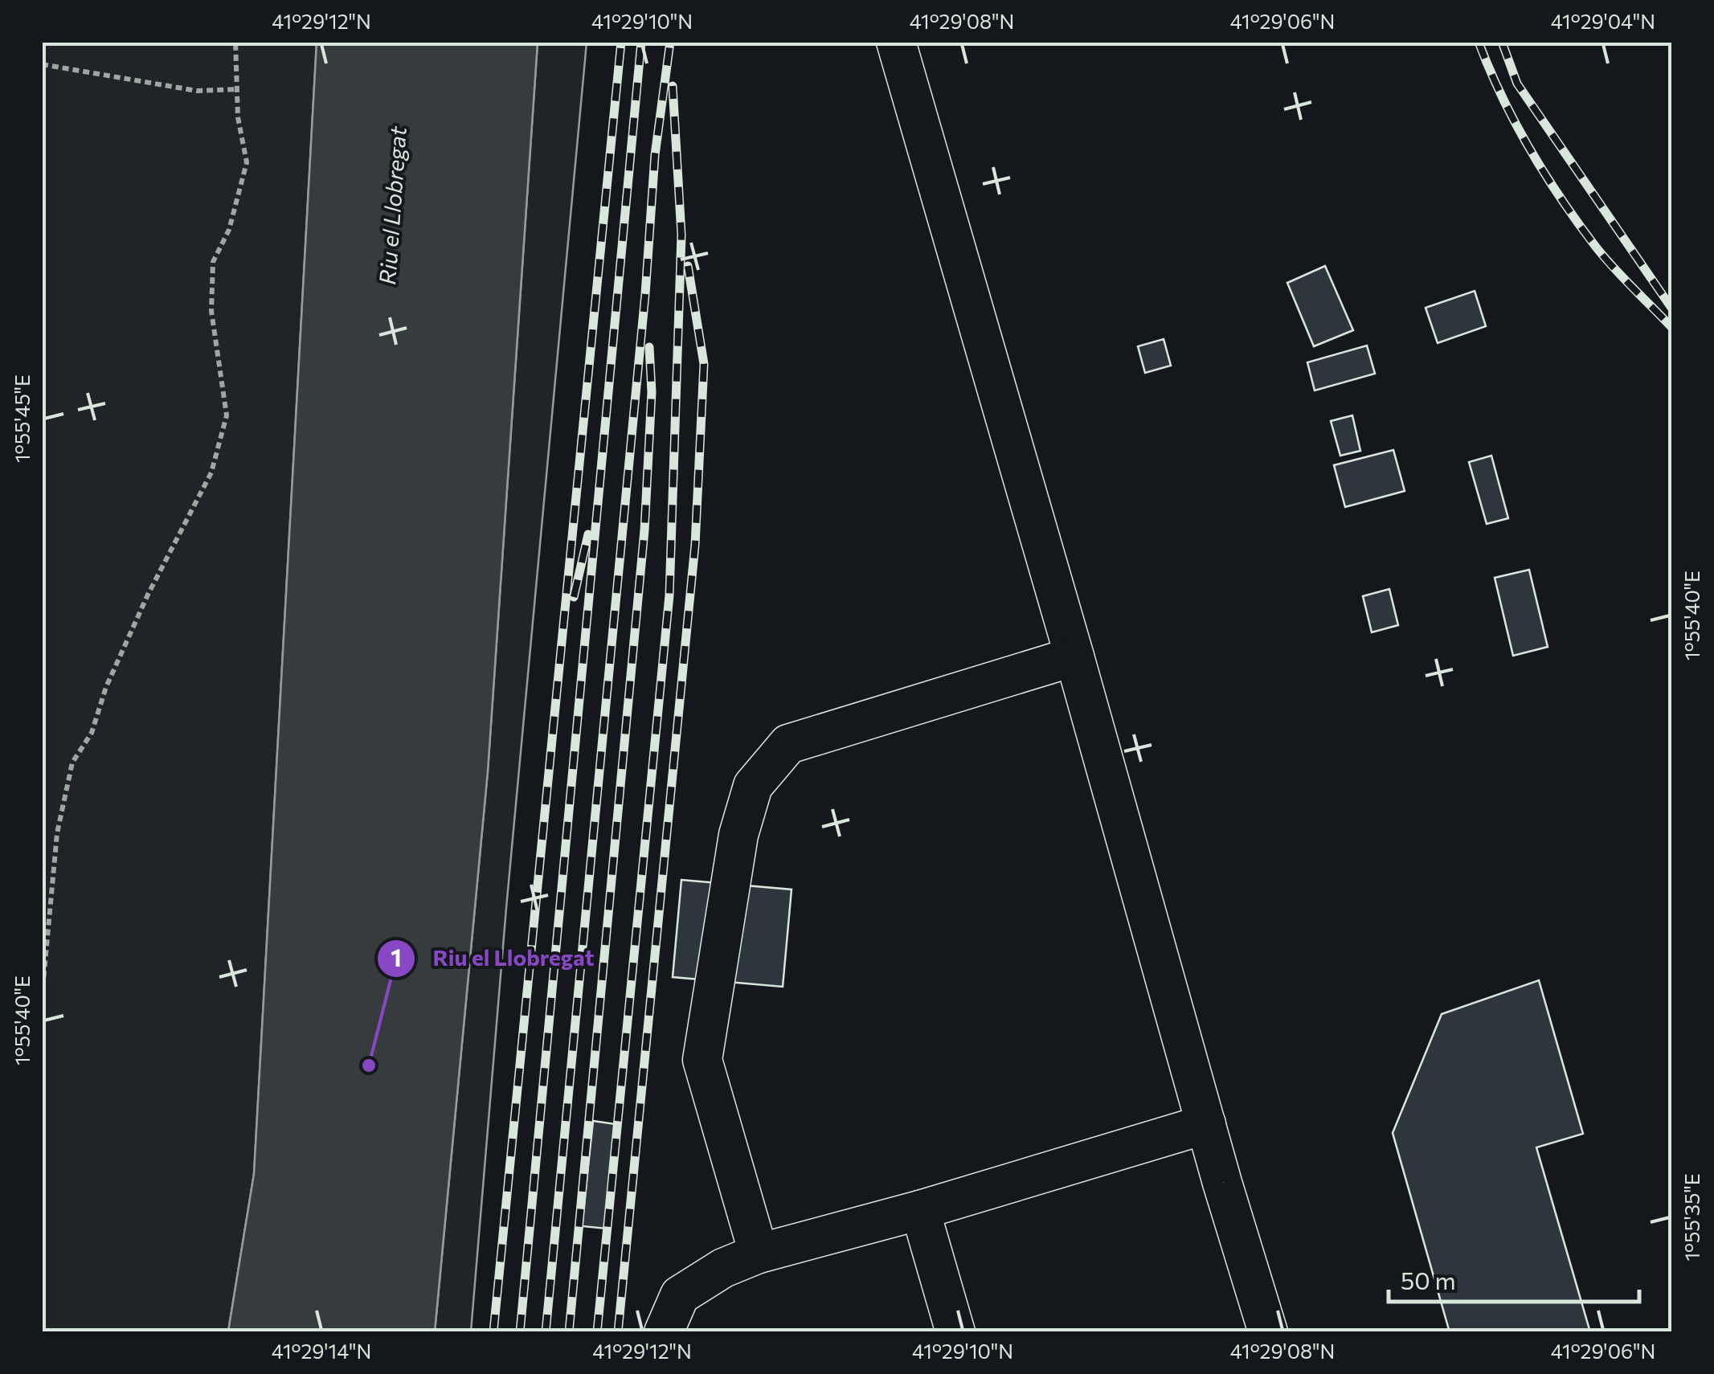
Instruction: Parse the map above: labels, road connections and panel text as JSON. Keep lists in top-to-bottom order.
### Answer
{
  "water": ["Riu el Llobregat"],
  "places": ["Riu el Llobregat"],
  "scale_bar": "50 m",
  "coordinates": [
    "41°29'12\"N",
    "41°29'10\"N",
    "41°29'08\"N",
    "41°29'06\"N",
    "41°29'04\"N",
    "1°55'45\"E",
    "1°55'40\"E",
    "1°55'35\"E",
    "41°29'14\"N"
  ]
}
